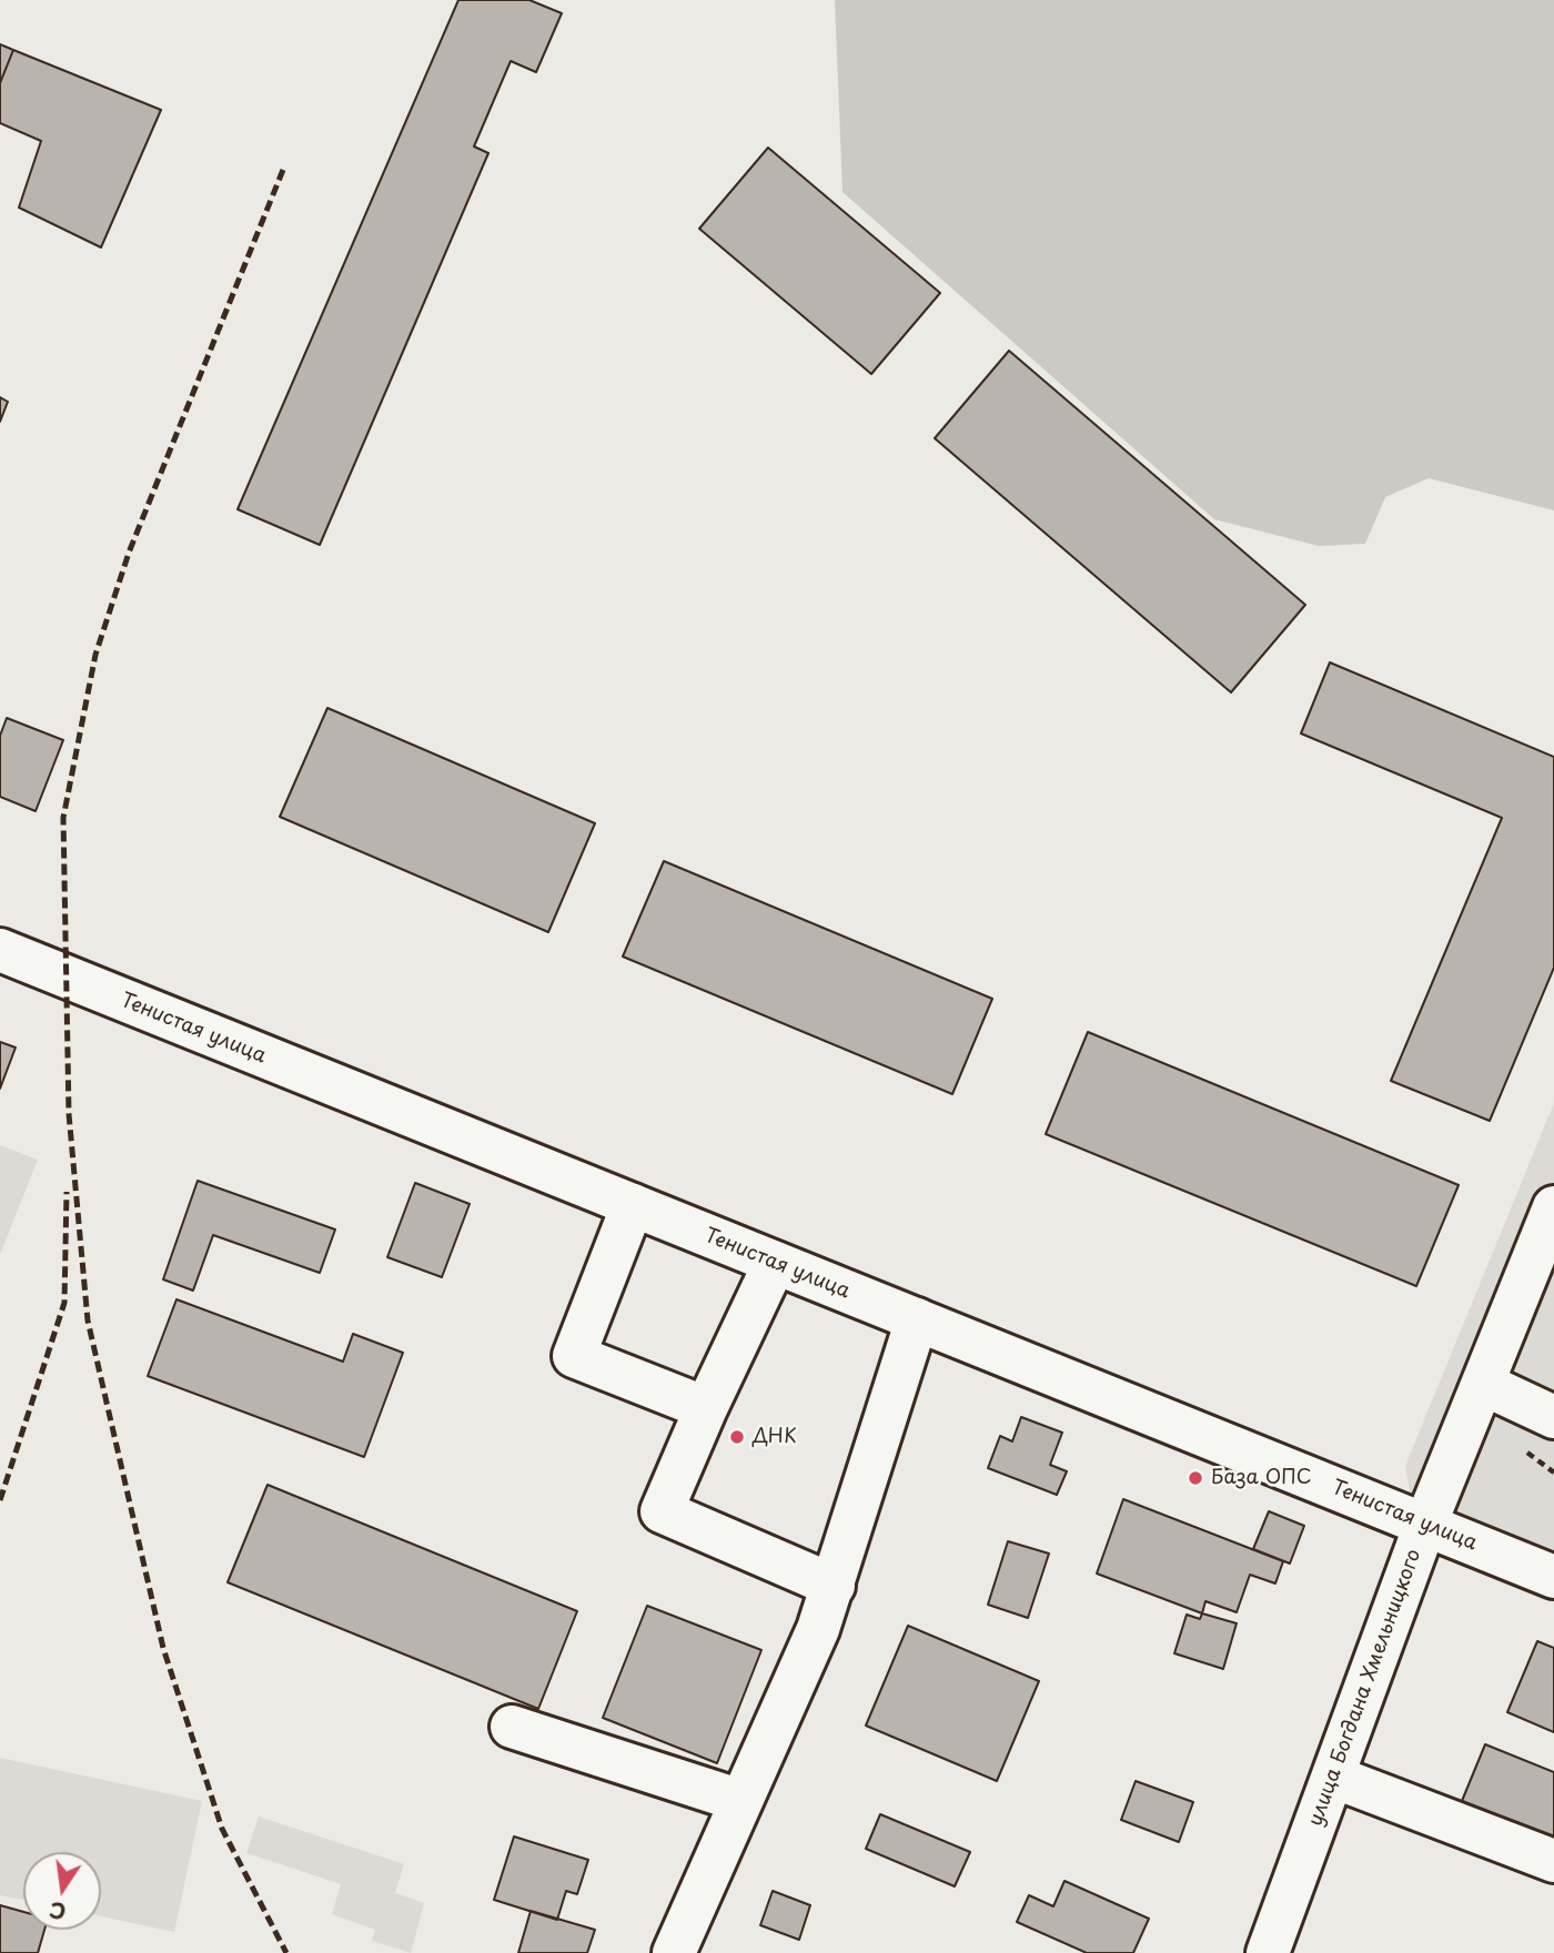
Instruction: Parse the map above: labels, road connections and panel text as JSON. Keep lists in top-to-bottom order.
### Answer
{
  "streets": {
    "main road": ["Тенистая улица", "улица Богдана Хмельницкого"]
  },
  "crossings": [
    ["Тенистая улица", "улица Богдана Хмельницкого"]
  ],
  "places": ["ДНК", "База ОПС"],
  "north": "bottom"
}
